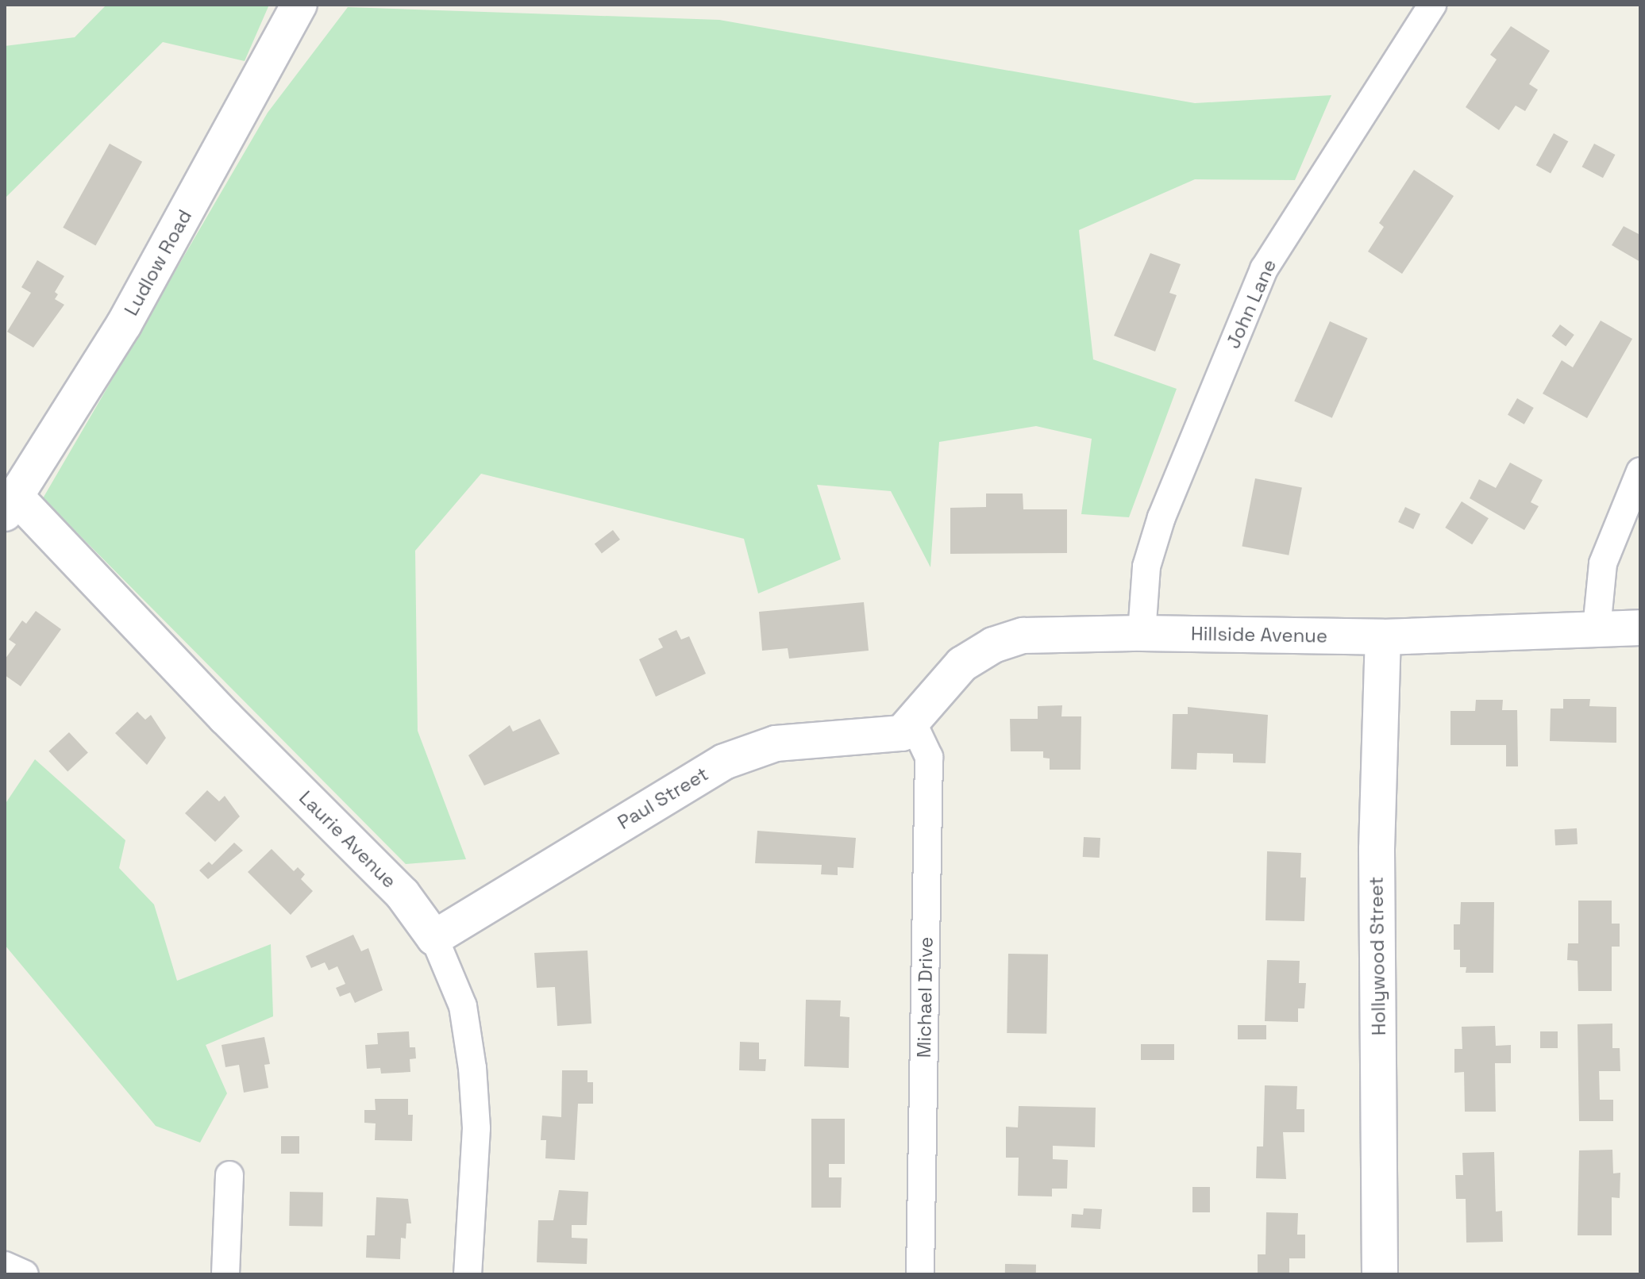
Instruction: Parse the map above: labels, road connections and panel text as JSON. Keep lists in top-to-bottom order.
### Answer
{
  "streets": {
    "street": [
      "Ludlow Road",
      "John Lane",
      "Hillside Avenue",
      "Paul Street",
      "Laurie Avenue",
      "Hollywood Street",
      "Michael Drive"
    ]
  },
  "crossings": [
    ["Ludlow Road", "Laurie Avenue"],
    ["John Lane", "Hillside Avenue"],
    ["Hillside Avenue", "Paul Street"],
    ["Hillside Avenue", "Hollywood Street"],
    ["Hillside Avenue", "Michael Drive"],
    ["Paul Street", "Laurie Avenue"],
    ["Paul Street", "Michael Drive"]
  ]
}
